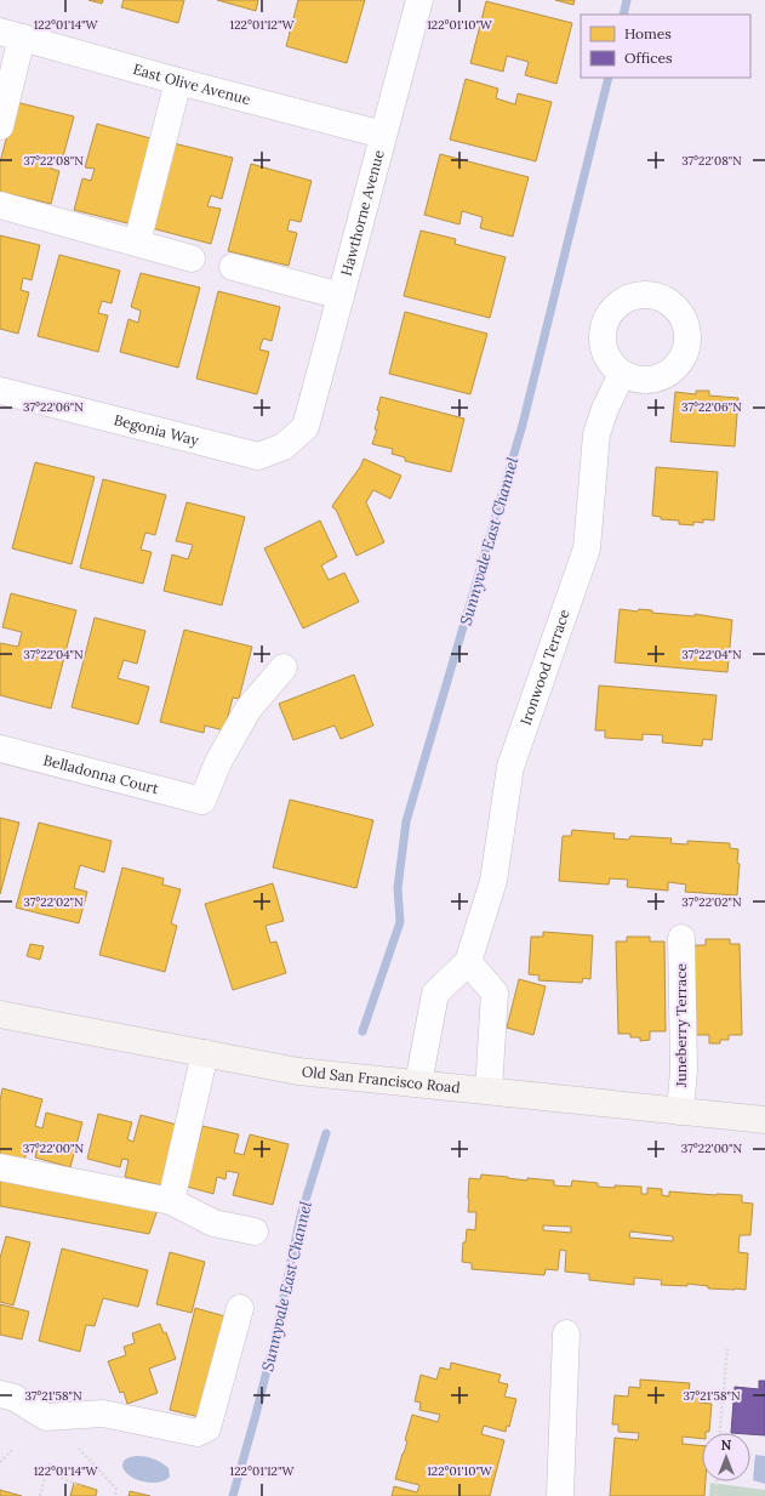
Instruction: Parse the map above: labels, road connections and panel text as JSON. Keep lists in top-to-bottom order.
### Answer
{
  "streets": {
    "main road": ["Old San Francisco Road"],
    "street": [
      "East Olive Avenue",
      "Hawthorne Avenue",
      "Begonia Way",
      "Ironwood Terrace",
      "Belladonna Court",
      "Juneberry Terrace"
    ]
  },
  "crossings": [
    ["East Olive Avenue", "Hawthorne Avenue"],
    ["Hawthorne Avenue", "Begonia Way"],
    ["Ironwood Terrace", "Old San Francisco Road"],
    ["Juneberry Terrace", "Old San Francisco Road"]
  ],
  "water": ["Sunnyvale East Channel"],
  "legend": ["Homes", "Offices"],
  "north": "top",
  "coordinates": [
    "122°01'14\"W",
    "122°01'12\"W",
    "122°01'10\"W",
    "37°22'08\"N",
    "37°22'06\"N",
    "37°22'04\"N",
    "37°22'02\"N",
    "37°22'00\"N",
    "37°21'58\"N"
  ]
}
